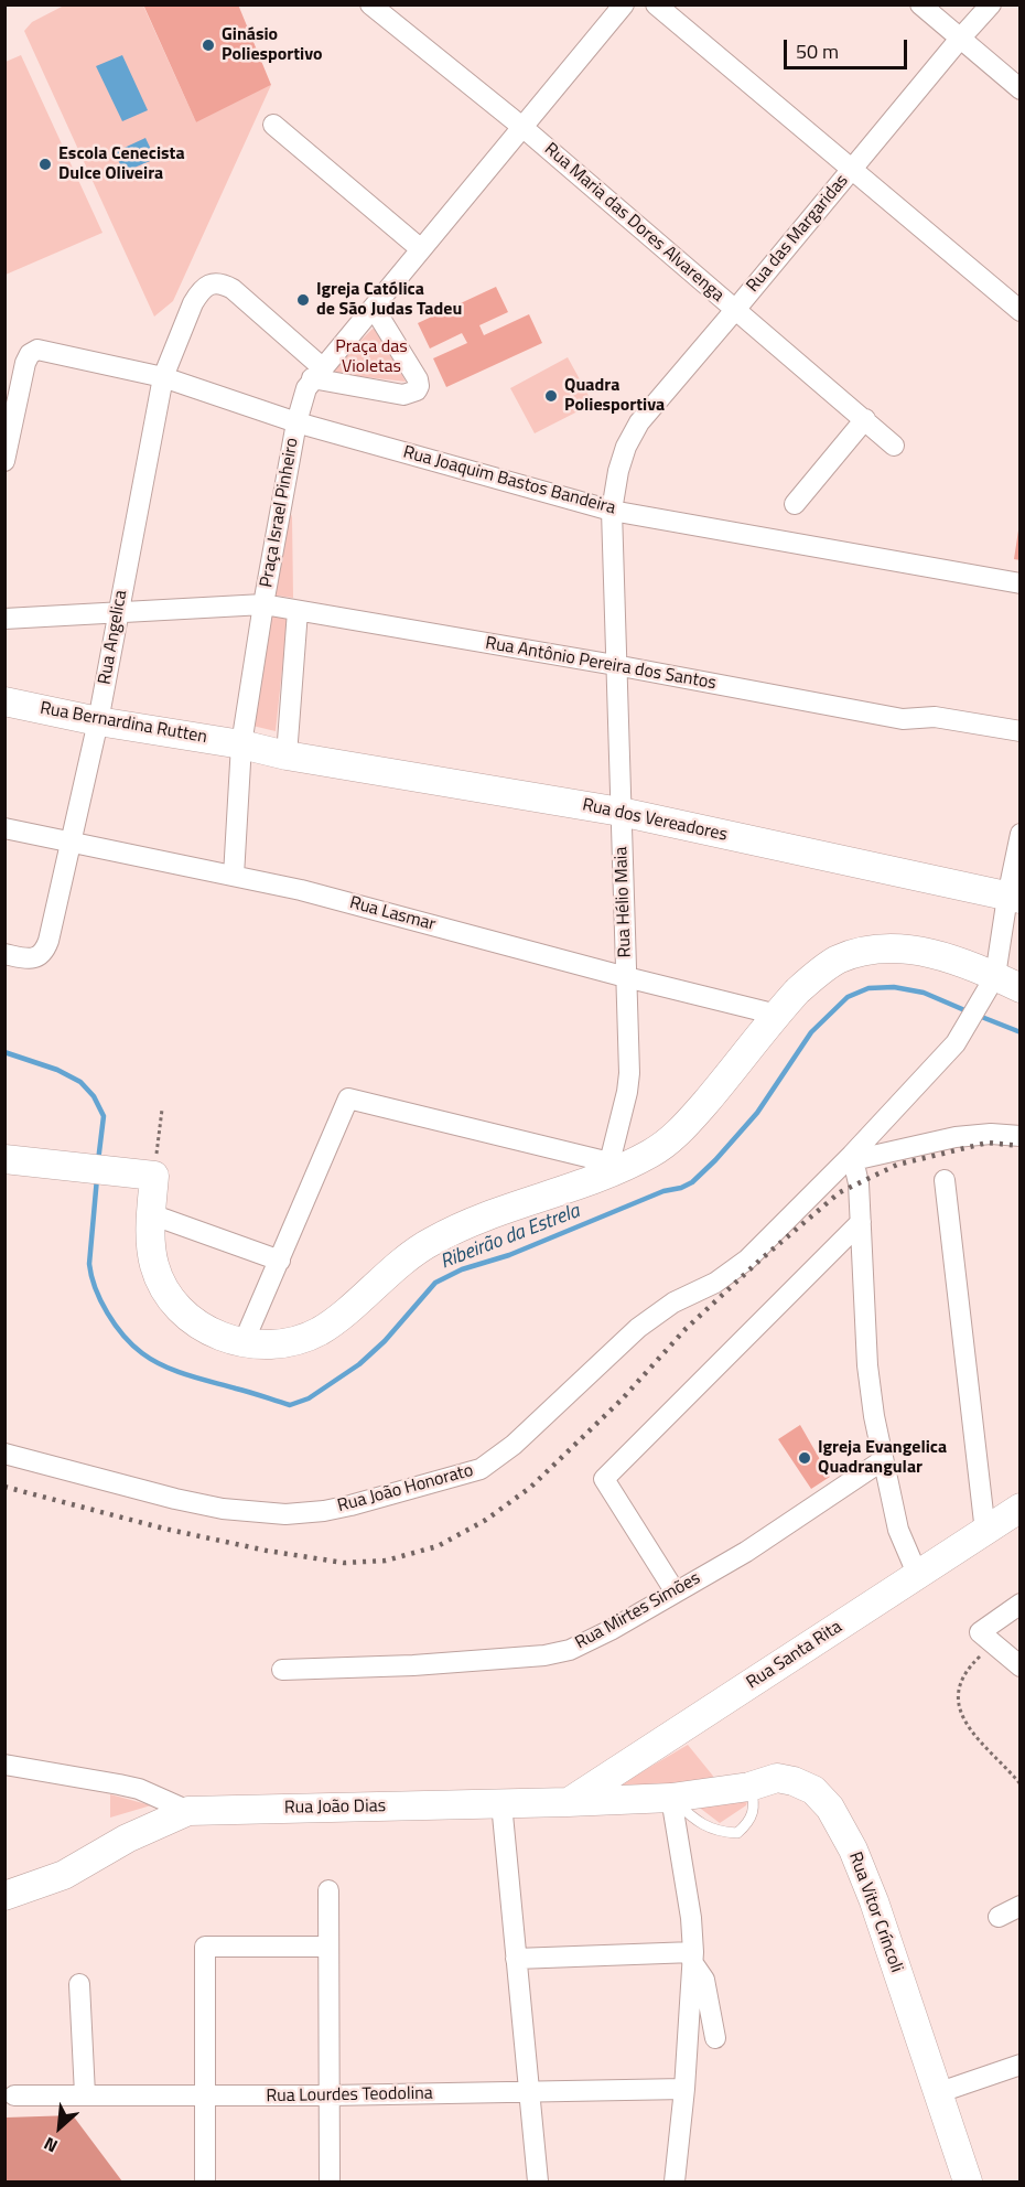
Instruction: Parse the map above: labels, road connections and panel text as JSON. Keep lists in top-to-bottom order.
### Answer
{
  "streets": {
    "street": [
      "Rua Maria das Dores Alvarenga",
      "Rua das Margaridas",
      "Rua Joaquim Bastos Bandeira",
      "Praça Israel Pinheiro",
      "Rua Angelica",
      "Rua Antônio Pereira dos Santos",
      "Rua Bernardina Rutten",
      "Rua dos Vereadores",
      "Rua Hélio Maia",
      "Rua Lasmar",
      "Rua João Honorato",
      "Rua Mirtes Simões",
      "Rua Santa Rita",
      "Rua João Dias",
      "Rua Vitor Críncoli",
      "Rua Lourdes Teodolina"
    ]
  },
  "crossings": [
    ["Rua Maria das Dores Alvarenga", "Rua das Margaridas"],
    ["Rua Maria das Dores Alvarenga", "Praça Israel Pinheiro"],
    ["Rua das Margaridas", "Rua Joaquim Bastos Bandeira"],
    ["Rua das Margaridas", "Rua Hélio Maia"],
    ["Rua Joaquim Bastos Bandeira", "Praça Israel Pinheiro"],
    ["Rua Joaquim Bastos Bandeira", "Rua Angelica"],
    ["Rua Joaquim Bastos Bandeira", "Rua Hélio Maia"],
    ["Praça Israel Pinheiro", "Rua Angelica"],
    ["Praça Israel Pinheiro", "Rua Antônio Pereira dos Santos"],
    ["Praça Israel Pinheiro", "Rua Bernardina Rutten"],
    ["Praça Israel Pinheiro", "Rua Lasmar"],
    ["Rua Angelica", "Rua Bernardina Rutten"],
    ["Rua Angelica", "Rua Lasmar"],
    ["Rua Antônio Pereira dos Santos", "Rua Hélio Maia"],
    ["Rua dos Vereadores", "Rua Hélio Maia"],
    ["Rua Hélio Maia", "Rua Lasmar"],
    ["Rua Santa Rita", "Rua João Dias"],
    ["Rua João Dias", "Rua Vitor Críncoli"]
  ],
  "water": ["Ribeirão da Estrela"],
  "parks": ["Praça das Violetas"],
  "places": [
    "Ginásio Poliesportivo",
    "Escola Cenecista Dulce Oliveira",
    "Igreja Católica de São Judas Tadeu",
    "Quadra Poliesportiva",
    "Igreja Evangelica Quadrangular"
  ],
  "scale_bar": "50 m",
  "north": "bottom left"
}
